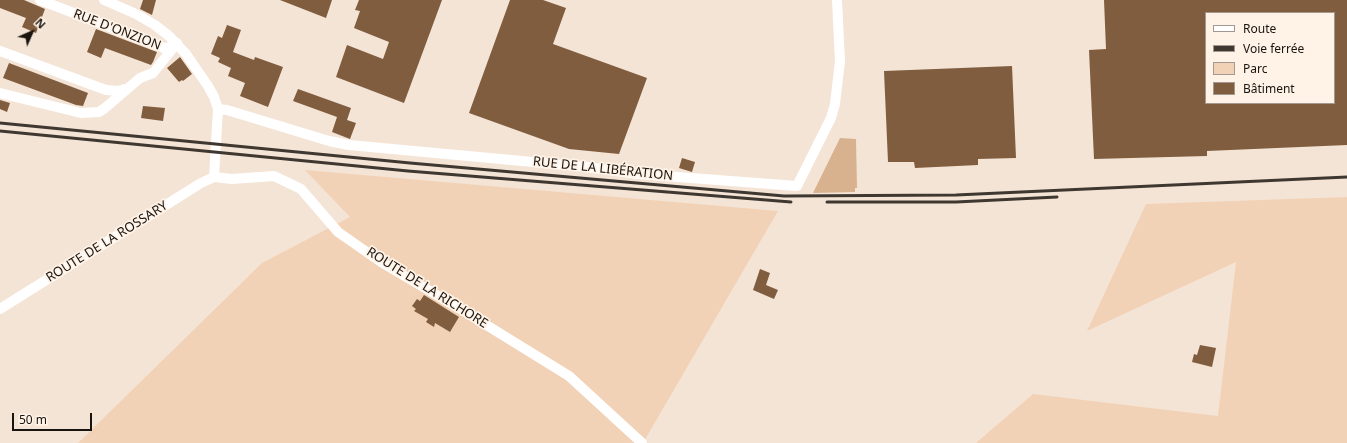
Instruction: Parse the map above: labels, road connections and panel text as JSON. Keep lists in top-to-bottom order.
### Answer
{
  "streets": {
    "street": [
      "RUE D'ONZION",
      "RUE DE LA LIBÉRATION",
      "ROUTE DE LA ROSSARY",
      "ROUTE DE LA RICHORE"
    ]
  },
  "crossings": [
    ["RUE D'ONZION", "RUE DE LA LIBÉRATION"],
    ["RUE D'ONZION", "ROUTE DE LA ROSSARY"],
    ["RUE D'ONZION", "ROUTE DE LA RICHORE"],
    ["ROUTE DE LA ROSSARY", "ROUTE DE LA RICHORE"]
  ],
  "legend": [
    "Route",
    "Voie ferrée",
    "Parc",
    "Bâtiment"
  ],
  "scale_bar": "50 m",
  "north": "top right"
}
